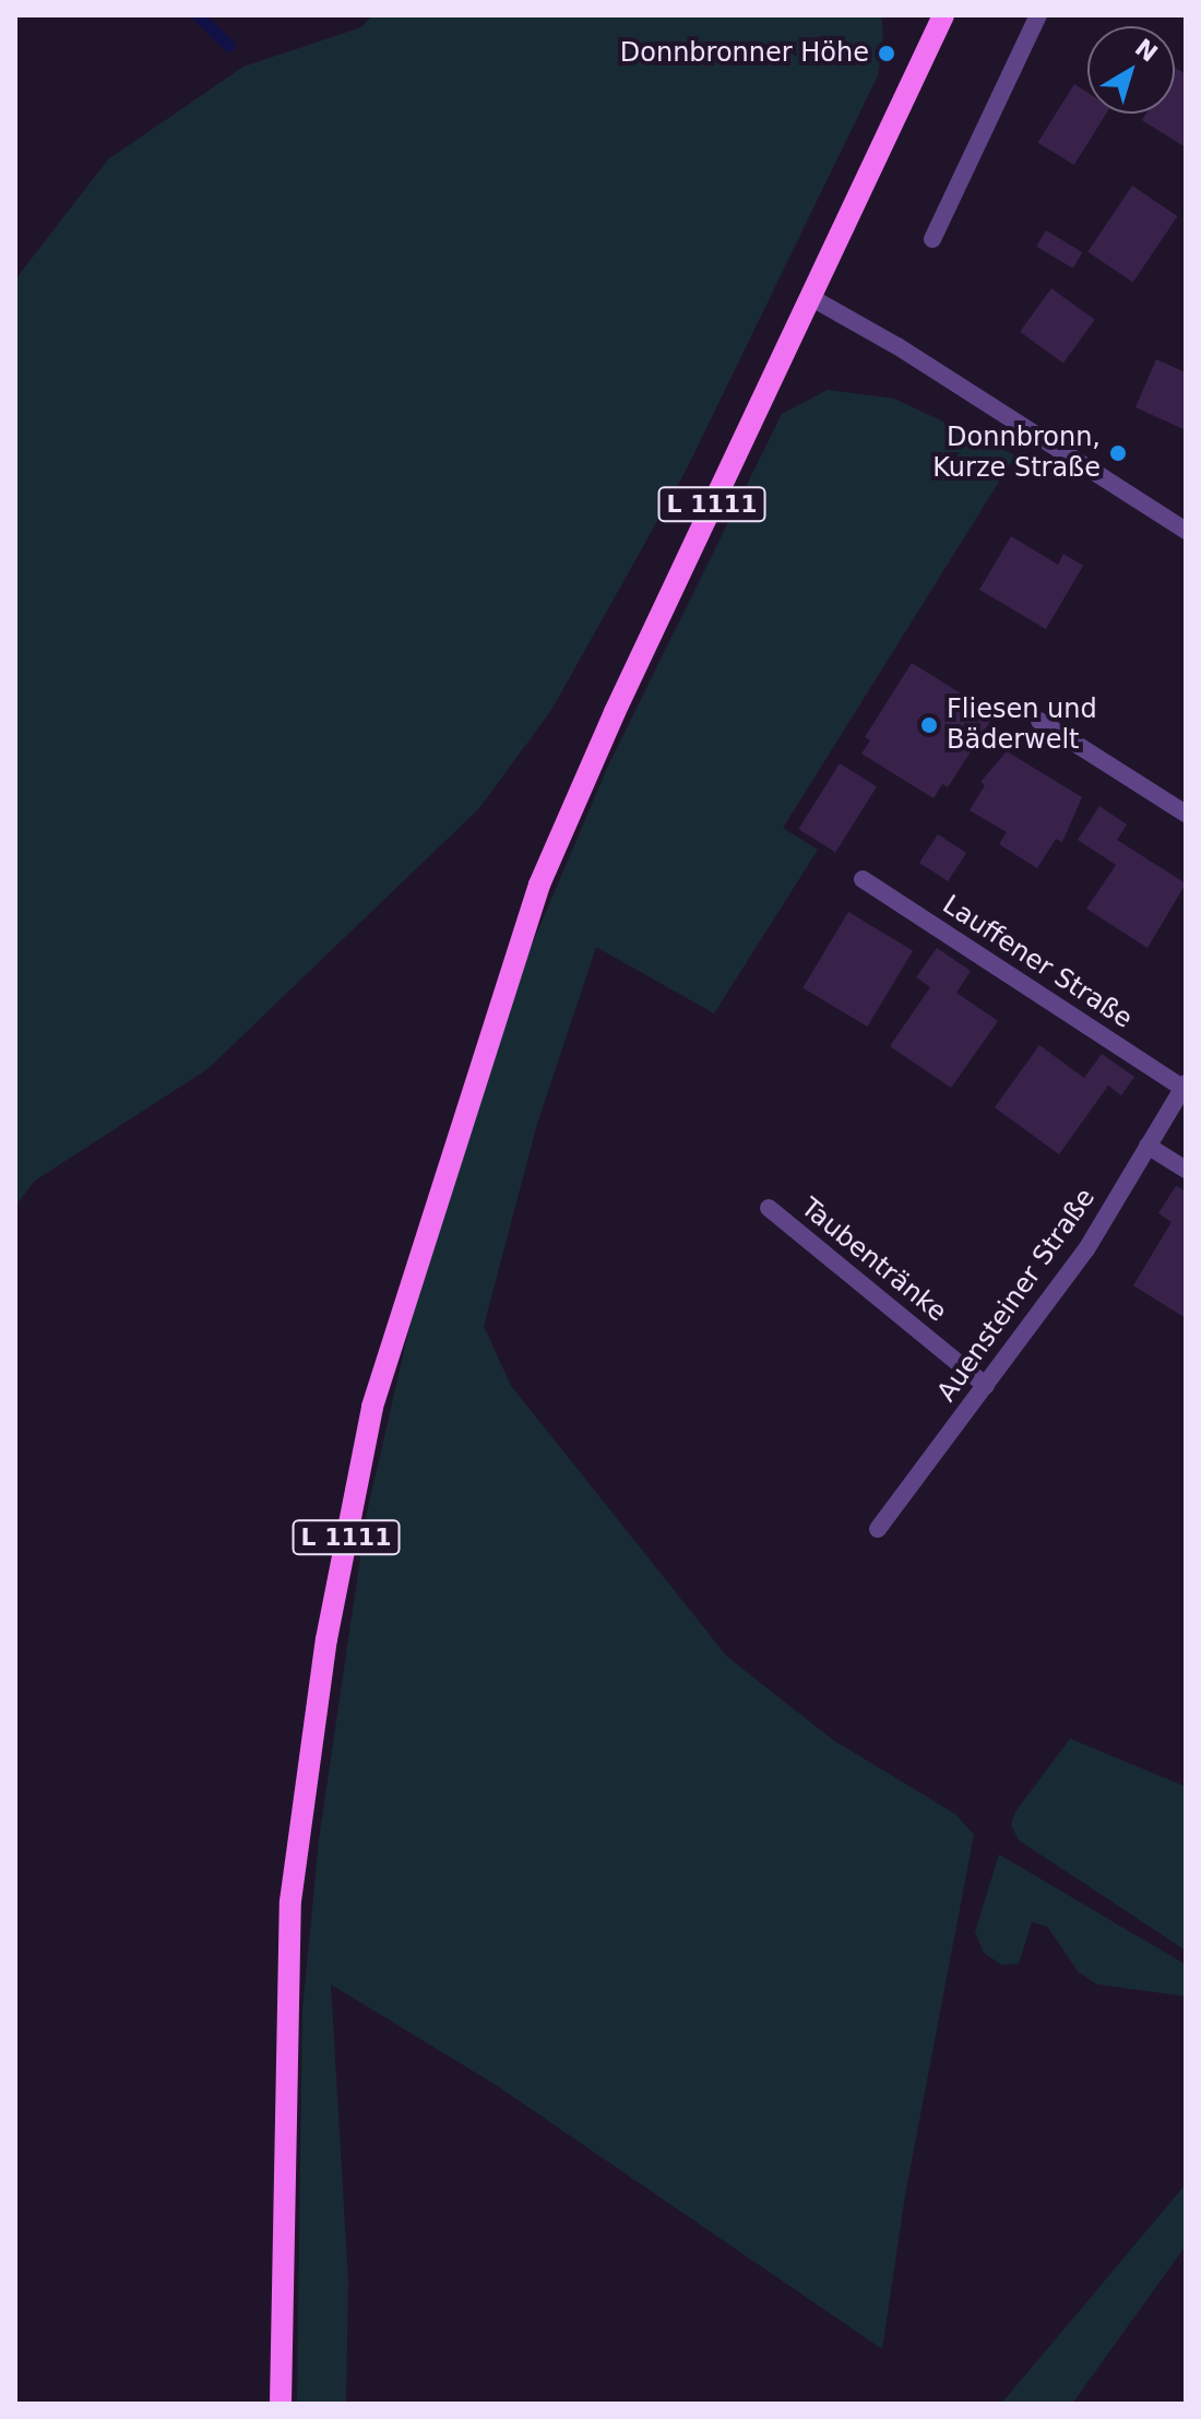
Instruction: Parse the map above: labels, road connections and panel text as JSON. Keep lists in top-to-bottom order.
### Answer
{
  "streets": {
    "main road": ["L 1111"],
    "street": ["Lauffener Straße", "Taubentränke", "Auensteiner Straße"]
  },
  "crossings": [
    ["Lauffener Straße", "Auensteiner Straße"],
    ["Taubentränke", "Auensteiner Straße"]
  ],
  "places": ["Donnbronner Höhe", "Donnbronn, Kurze Straße", "Fliesen und Bäderwelt"],
  "north": "top right"
}
